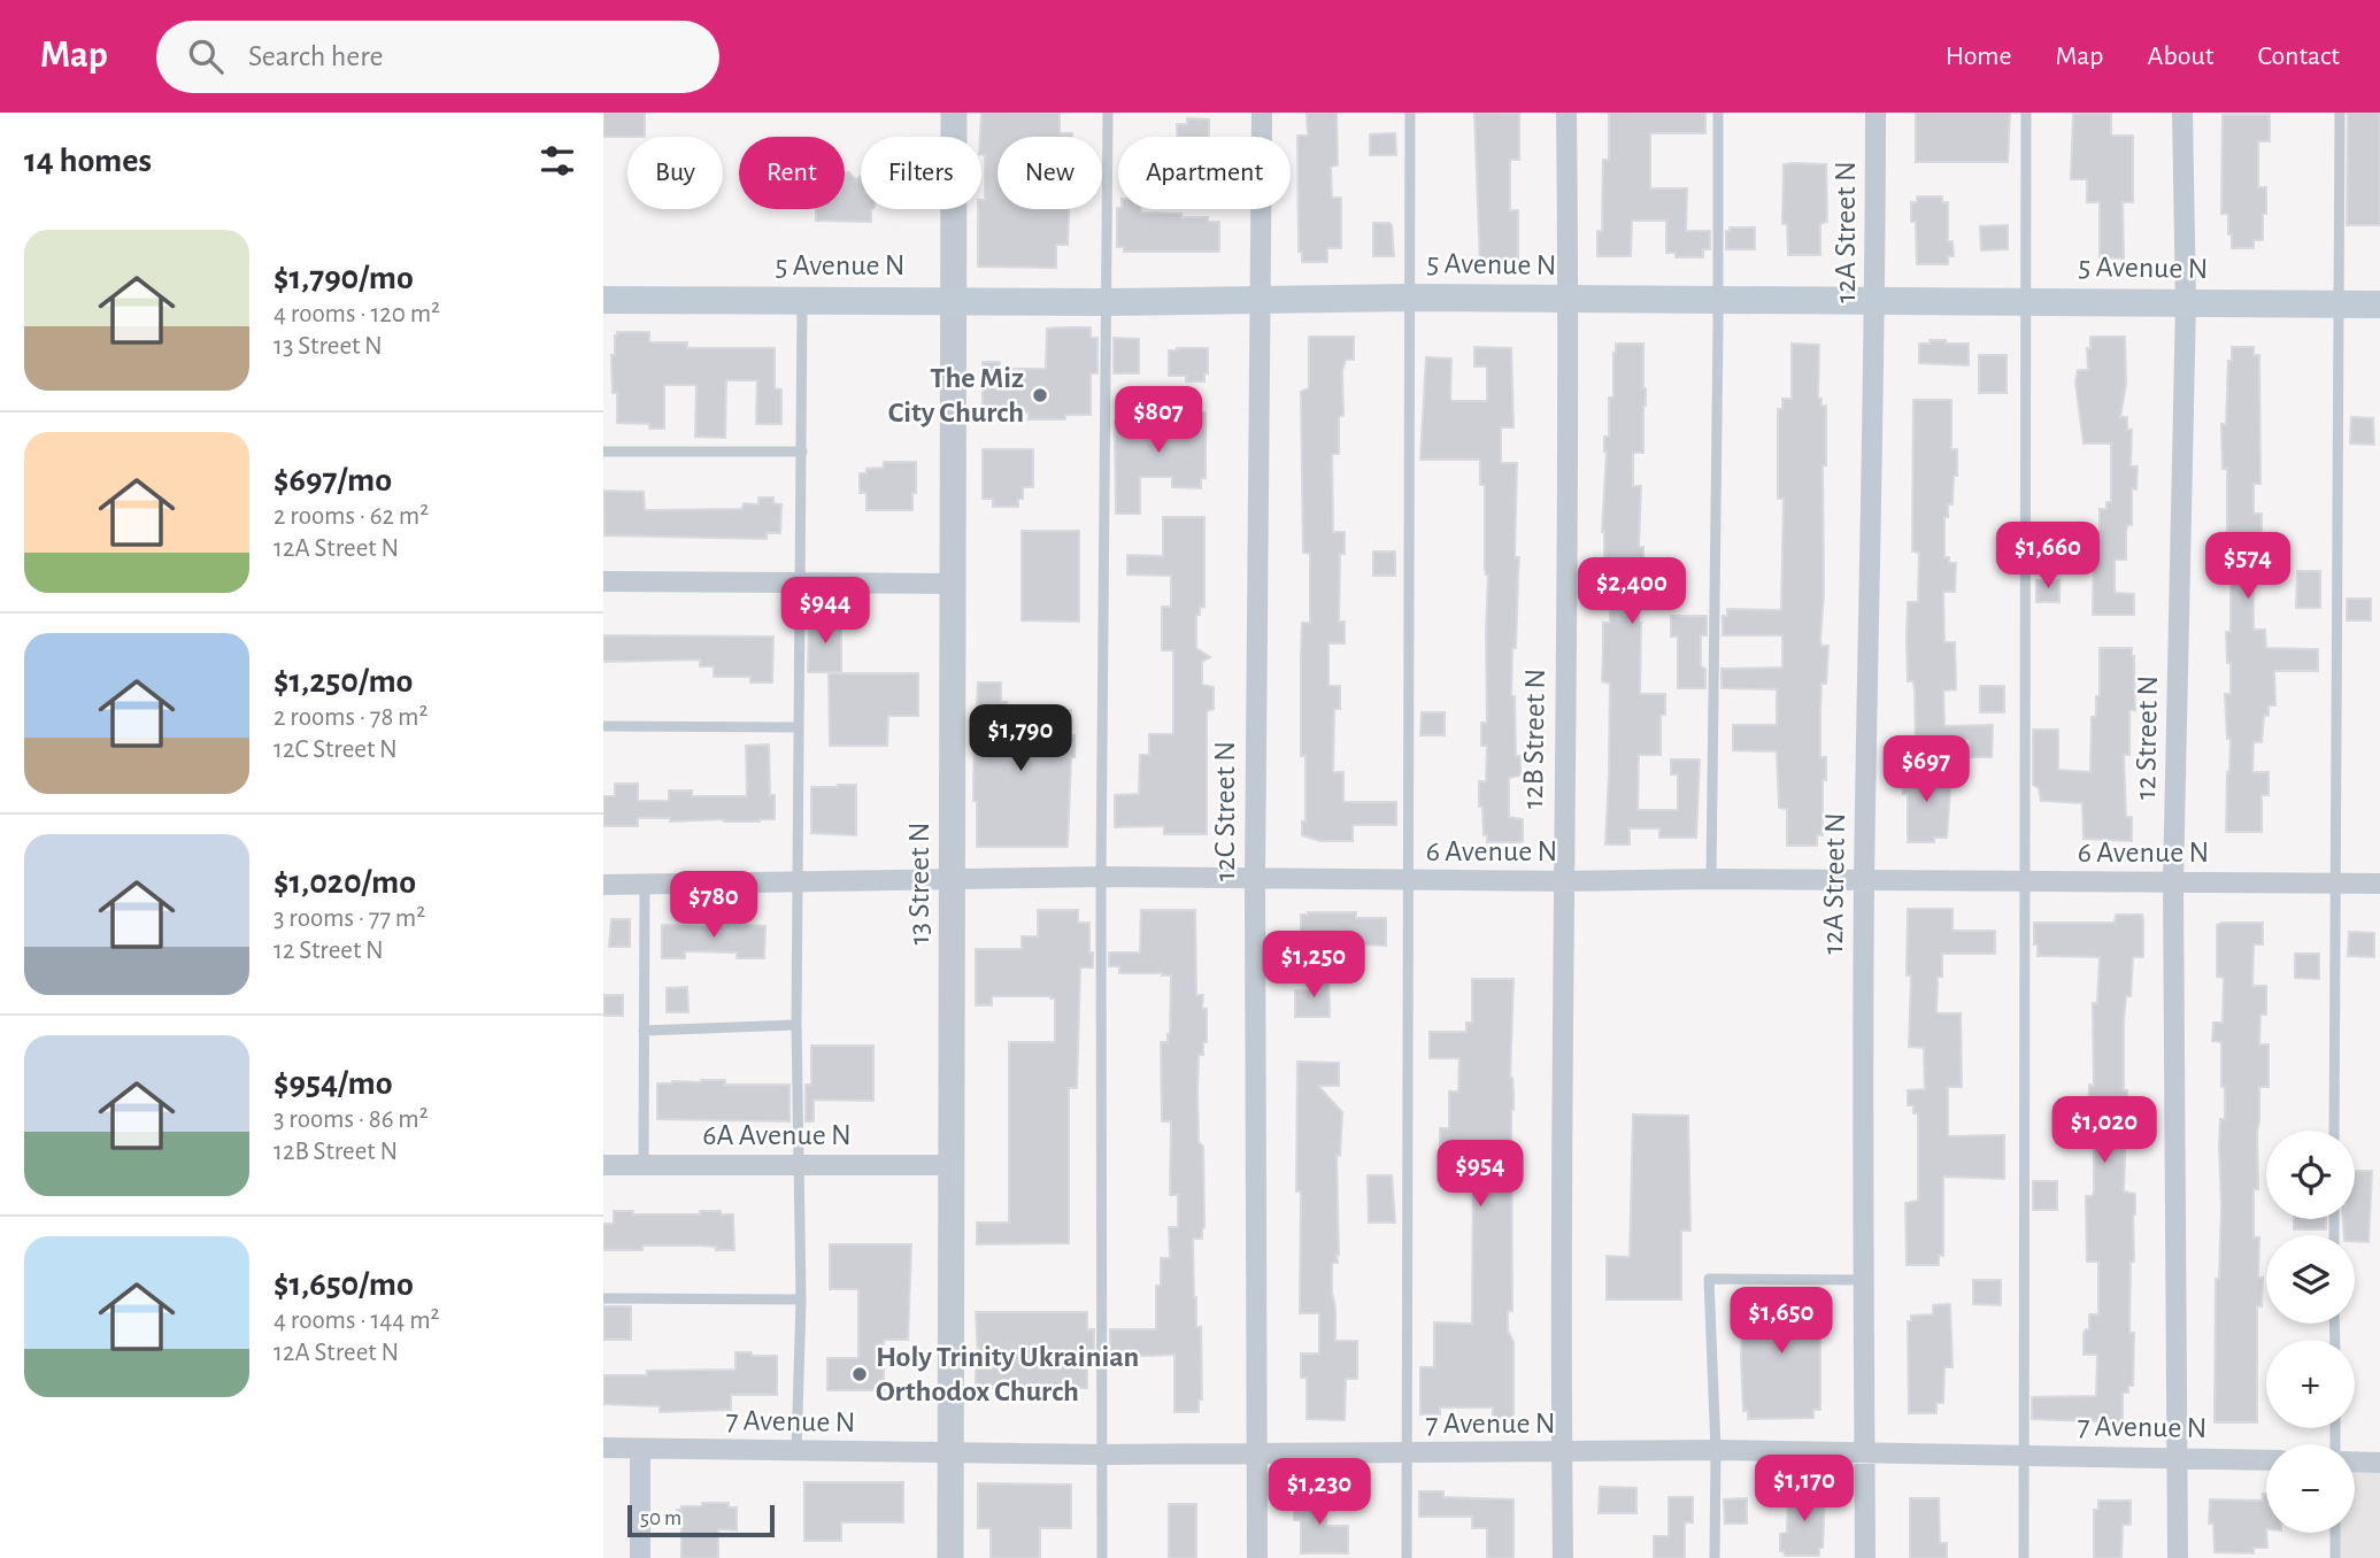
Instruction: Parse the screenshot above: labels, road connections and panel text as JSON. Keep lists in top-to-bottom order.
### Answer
{
  "streets": {
    "main road": ["5 Avenue N"],
    "street": [
      "12A Street N",
      "12 Street N",
      "12B Street N",
      "12C Street N",
      "6 Avenue N",
      "13 Street N",
      "6A Avenue N",
      "7 Avenue N"
    ]
  },
  "crossings": [
    ["12A Street N", "5 Avenue N"],
    ["12A Street N", "6 Avenue N"],
    ["12A Street N", "7 Avenue N"],
    ["5 Avenue N", "12 Street N"],
    ["5 Avenue N", "12B Street N"],
    ["5 Avenue N", "12C Street N"],
    ["5 Avenue N", "13 Street N"],
    ["12 Street N", "6 Avenue N"],
    ["12 Street N", "7 Avenue N"],
    ["12B Street N", "6 Avenue N"],
    ["12B Street N", "7 Avenue N"],
    ["12C Street N", "6 Avenue N"],
    ["12C Street N", "7 Avenue N"],
    ["6 Avenue N", "13 Street N"],
    ["13 Street N", "6A Avenue N"],
    ["13 Street N", "7 Avenue N"]
  ],
  "places": ["The Miz City Church", "Holy Trinity Ukrainian Orthodox Church"],
  "scale_bar": "50 m",
  "page": {
    "header": "Map",
    "search": "Search here",
    "nav": [
      "Home",
      "Map",
      "About",
      "Contact"
    ],
    "heading": "14 homes",
    "chip": [
      "Buy",
      "Rent",
      "Filters",
      "New",
      "Apartment"
    ],
    "list": [
      {
        "name": "$1,790/mo",
        "note": "4 rooms · 120 m² · 13 Street N"
      },
      {
        "name": "$697/mo",
        "note": "2 rooms · 62 m² · 12A Street N"
      },
      {
        "name": "$1,250/mo",
        "note": "2 rooms · 78 m² · 12C Street N"
      },
      {
        "name": "$1,020/mo",
        "note": "3 rooms · 77 m² · 12 Street N"
      },
      {
        "name": "$954/mo",
        "note": "3 rooms · 86 m² · 12B Street N"
      },
      {
        "name": "$1,650/mo",
        "note": "4 rooms · 144 m² · 12A Street N"
      }
    ],
    "price": [
      "$807",
      "$1,660",
      "$574",
      "$2,400",
      "$944",
      "$1,790",
      "$697",
      "$780",
      "$1,250",
      "$1,020",
      "$954",
      "$1,650",
      "$1,170",
      "$1,230"
    ],
    "map_buttons": ["+", "−"],
    "scale": "50 m"
  }
}
